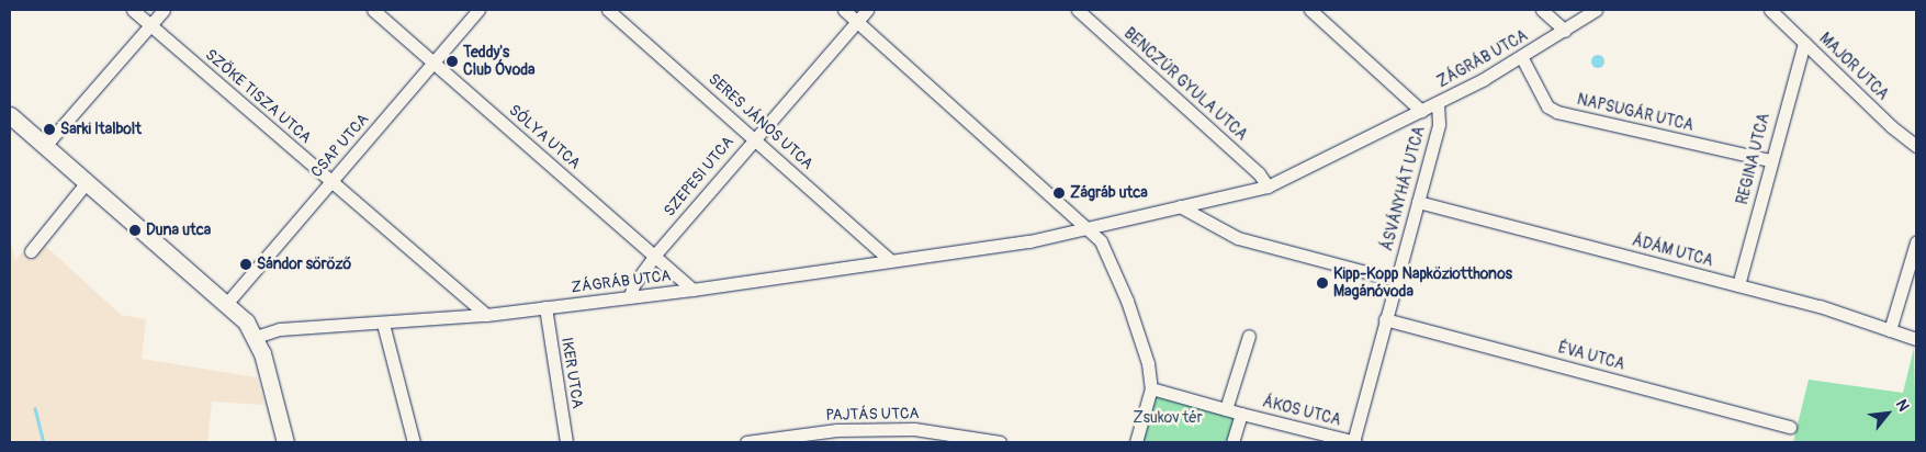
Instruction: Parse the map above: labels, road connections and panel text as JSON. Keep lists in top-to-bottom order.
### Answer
{
  "streets": {
    "street": [
      "ZÁGRÁB UTCA",
      "MAJOR UTCA",
      "BENCZÚR GYULA UTCA",
      "SZŐKE TISZA UTCA",
      "NAPSUGÁR UTCA",
      "SERES JÁNOS UTCA",
      "SÓLYA UTCA",
      "CSAP UTCA",
      "REGINA UTCA",
      "SZEPESI UTCA",
      "ÁSVÁNYHÁT UTCA",
      "ÁDÁM UTCA",
      "ÉVA UTCA",
      "IKER UTCA",
      "ÁKOS UTCA",
      "PAJTÁS UTCA"
    ]
  },
  "crossings": [
    ["ZÁGRÁB UTCA", "BENCZÚR GYULA UTCA"],
    ["ZÁGRÁB UTCA", "SZŐKE TISZA UTCA"],
    ["ZÁGRÁB UTCA", "NAPSUGÁR UTCA"],
    ["ZÁGRÁB UTCA", "SERES JÁNOS UTCA"],
    ["ZÁGRÁB UTCA", "SÓLYA UTCA"],
    ["ZÁGRÁB UTCA", "SZEPESI UTCA"],
    ["ZÁGRÁB UTCA", "ÁSVÁNYHÁT UTCA"],
    ["ZÁGRÁB UTCA", "IKER UTCA"],
    ["MAJOR UTCA", "REGINA UTCA"],
    ["SZŐKE TISZA UTCA", "CSAP UTCA"],
    ["NAPSUGÁR UTCA", "REGINA UTCA"],
    ["SERES JÁNOS UTCA", "SZEPESI UTCA"],
    ["SÓLYA UTCA", "CSAP UTCA"],
    ["SÓLYA UTCA", "SZEPESI UTCA"],
    ["REGINA UTCA", "ÁDÁM UTCA"],
    ["ÁSVÁNYHÁT UTCA", "ÁDÁM UTCA"],
    ["ÁSVÁNYHÁT UTCA", "ÉVA UTCA"],
    ["ÁSVÁNYHÁT UTCA", "ÁKOS UTCA"]
  ],
  "parks": ["Zsukov tér"],
  "places": [
    "Teddy's Club Óvoda",
    "Sarki Italbolt",
    "Zágráb utca",
    "Duna utca",
    "Sándor söröző",
    "Kipp-Kopp Napköziotthonos Magánóvoda"
  ],
  "north": "top right"
}
